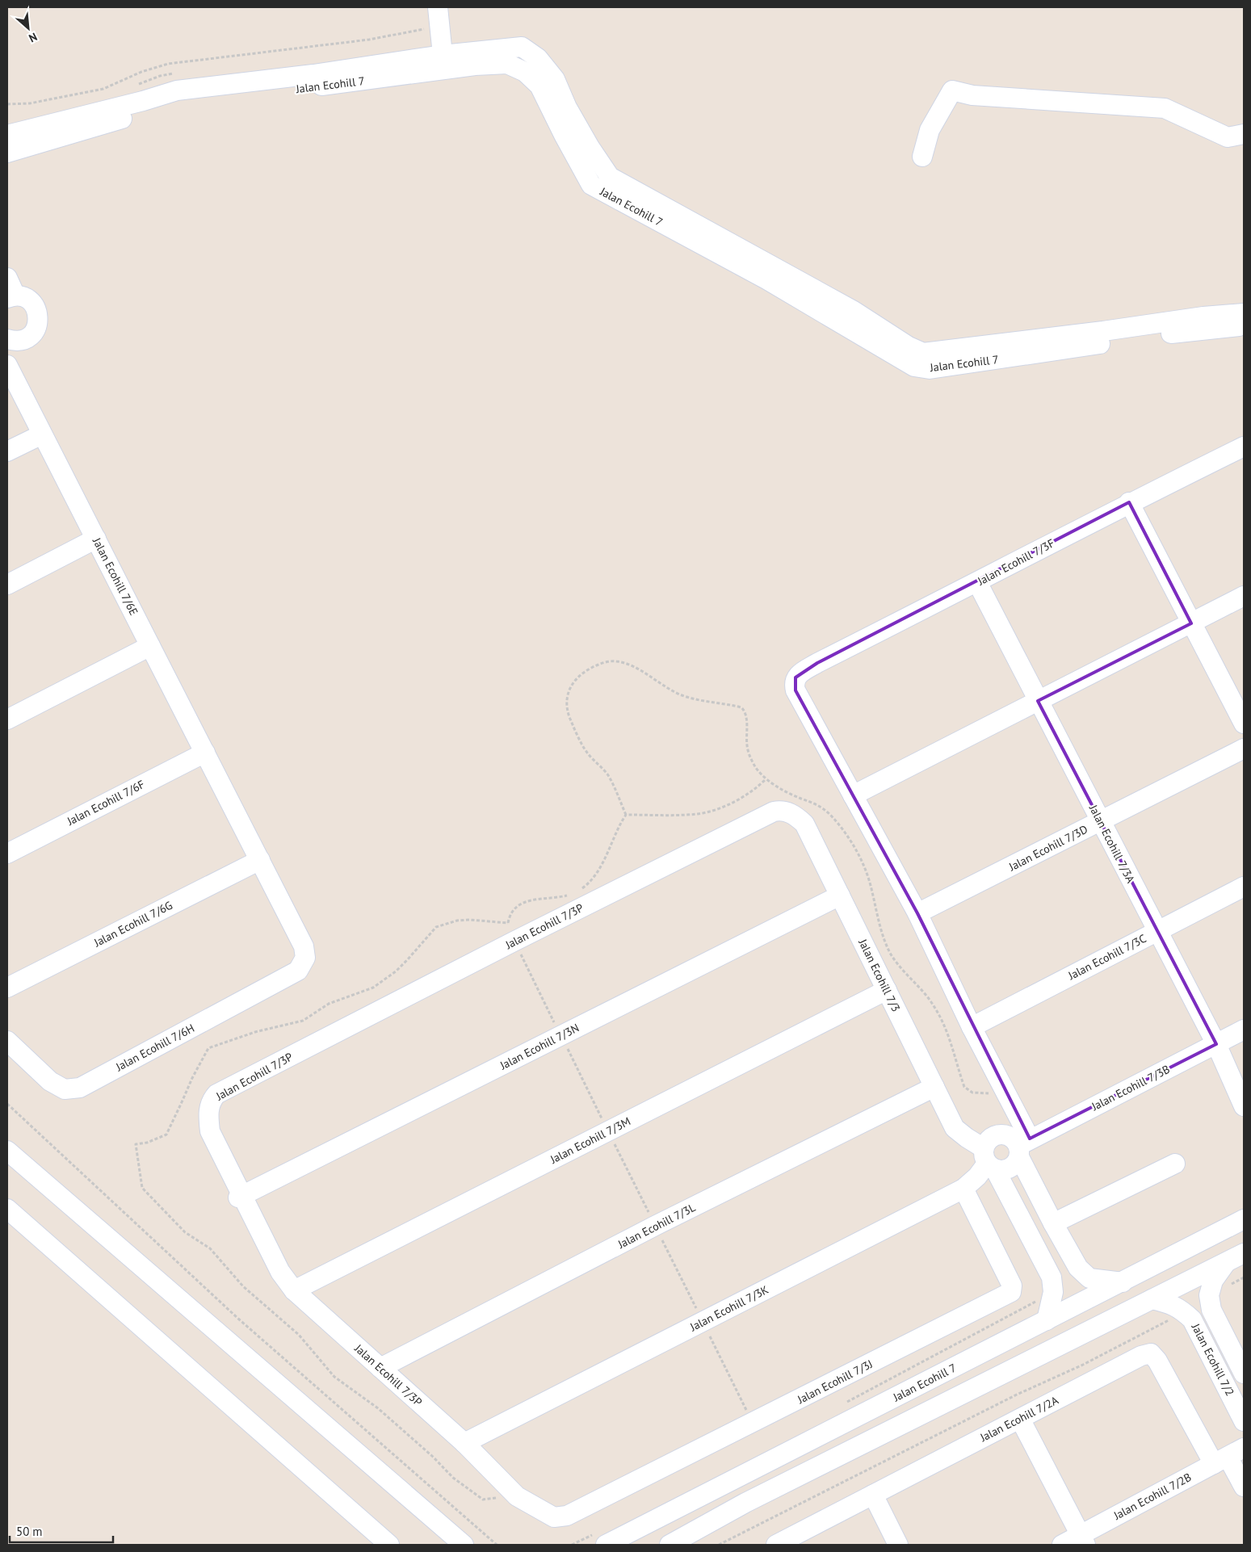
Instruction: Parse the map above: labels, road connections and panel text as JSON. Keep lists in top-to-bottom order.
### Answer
{
  "streets": {
    "street": [
      "Jalan Ecohill 7",
      "Jalan Ecohill 7/3F",
      "Jalan Ecohill 7/6E",
      "Jalan Ecohill 7/6F",
      "Jalan Ecohill 7/3A",
      "Jalan Ecohill 7/3D",
      "Jalan Ecohill 7/6G",
      "Jalan Ecohill 7/3P",
      "Jalan Ecohill 7/3C",
      "Jalan Ecohill 7/3",
      "Jalan Ecohill 7/3N",
      "Jalan Ecohill 7/6H",
      "Jalan Ecohill 7/3B",
      "Jalan Ecohill 7/3M",
      "Jalan Ecohill 7/3L",
      "Jalan Ecohill 7/3K",
      "Jalan Ecohill 7/2",
      "Jalan Ecohill 7/3J",
      "Jalan Ecohill 7/2A",
      "Jalan Ecohill 7/2B"
    ]
  },
  "crossings": [
    ["Jalan Ecohill 7/3F", "Jalan Ecohill 7/3A"],
    ["Jalan Ecohill 7/6E", "Jalan Ecohill 7/6F"],
    ["Jalan Ecohill 7/6E", "Jalan Ecohill 7/6G"],
    ["Jalan Ecohill 7/6E", "Jalan Ecohill 7/6H"],
    ["Jalan Ecohill 7/3A", "Jalan Ecohill 7/3D"],
    ["Jalan Ecohill 7/3A", "Jalan Ecohill 7/3C"],
    ["Jalan Ecohill 7/3A", "Jalan Ecohill 7/3B"],
    ["Jalan Ecohill 7/3P", "Jalan Ecohill 7/3"],
    ["Jalan Ecohill 7/3P", "Jalan Ecohill 7/3N"],
    ["Jalan Ecohill 7/3P", "Jalan Ecohill 7/3M"],
    ["Jalan Ecohill 7/3P", "Jalan Ecohill 7/3L"],
    ["Jalan Ecohill 7/3P", "Jalan Ecohill 7/3K"],
    ["Jalan Ecohill 7/3P", "Jalan Ecohill 7/3J"],
    ["Jalan Ecohill 7/3", "Jalan Ecohill 7/3N"],
    ["Jalan Ecohill 7/3", "Jalan Ecohill 7/3B"],
    ["Jalan Ecohill 7/3", "Jalan Ecohill 7/3M"],
    ["Jalan Ecohill 7/3", "Jalan Ecohill 7/3L"],
    ["Jalan Ecohill 7/3", "Jalan Ecohill 7/3K"],
    ["Jalan Ecohill 7/3B", "Jalan Ecohill 7/3K"],
    ["Jalan Ecohill 7/3K", "Jalan Ecohill 7/3J"],
    ["Jalan Ecohill 7/2A", "Jalan Ecohill 7/2B"]
  ],
  "scale_bar": "50 m",
  "north": "bottom right"
}
